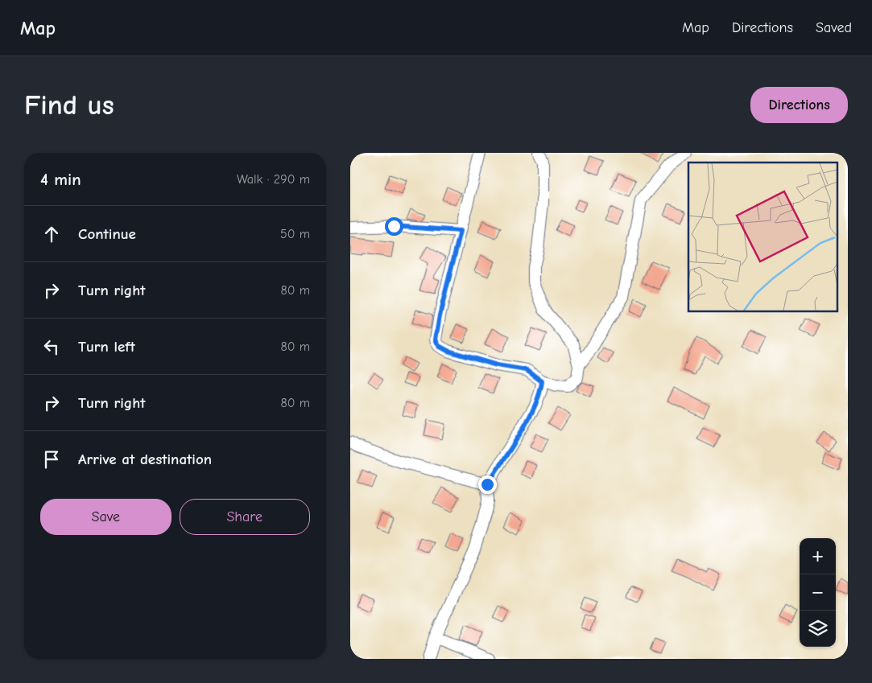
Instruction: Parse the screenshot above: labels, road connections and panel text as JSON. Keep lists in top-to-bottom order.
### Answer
{
  "page": {
    "header": "Map",
    "nav": ["Map", "Directions", "Saved"],
    "buttons": [
      "Directions",
      ["Save", "Share"]
    ],
    "title": "Find us",
    "heading": ["4 min", "Walk · 290 m"],
    "list": [
      ["Continue", "50 m"],
      ["Turn right", "80 m"],
      ["Turn left", "80 m"],
      ["Turn right", "80 m"],
      "Arrive at destination"
    ],
    "map_buttons": ["+", "−"]
  }
}
